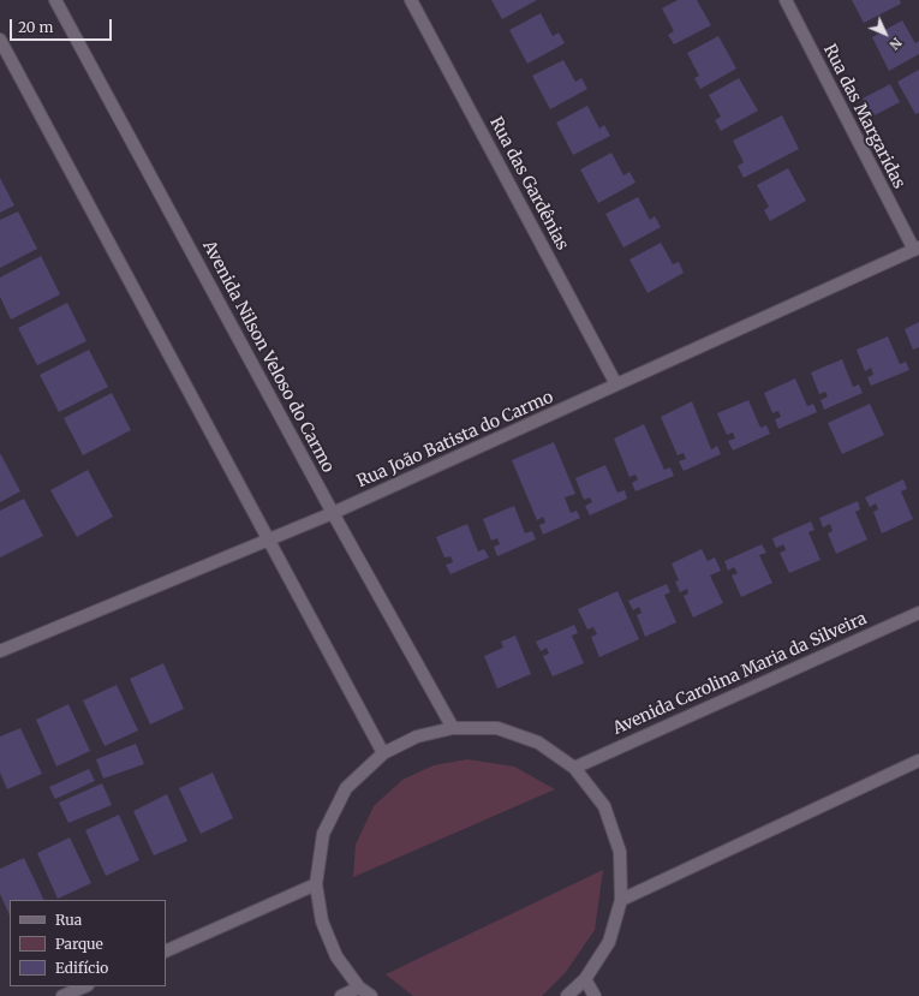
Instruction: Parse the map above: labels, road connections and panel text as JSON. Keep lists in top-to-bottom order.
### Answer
{
  "streets": {
    "street": [
      "Rua das Margaridas",
      "Rua das Gardênias",
      "Avenida Nilson Veloso do Carmo",
      "Rua João Batista do Carmo",
      "Avenida Carolina Maria da Silveira"
    ]
  },
  "crossings": [
    ["Rua das Margaridas", "Rua João Batista do Carmo"],
    ["Rua das Gardênias", "Rua João Batista do Carmo"],
    ["Avenida Nilson Veloso do Carmo", "Rua João Batista do Carmo"]
  ],
  "legend": ["Rua", "Parque", "Edifício"],
  "scale_bar": "20 m",
  "north": "bottom right"
}
